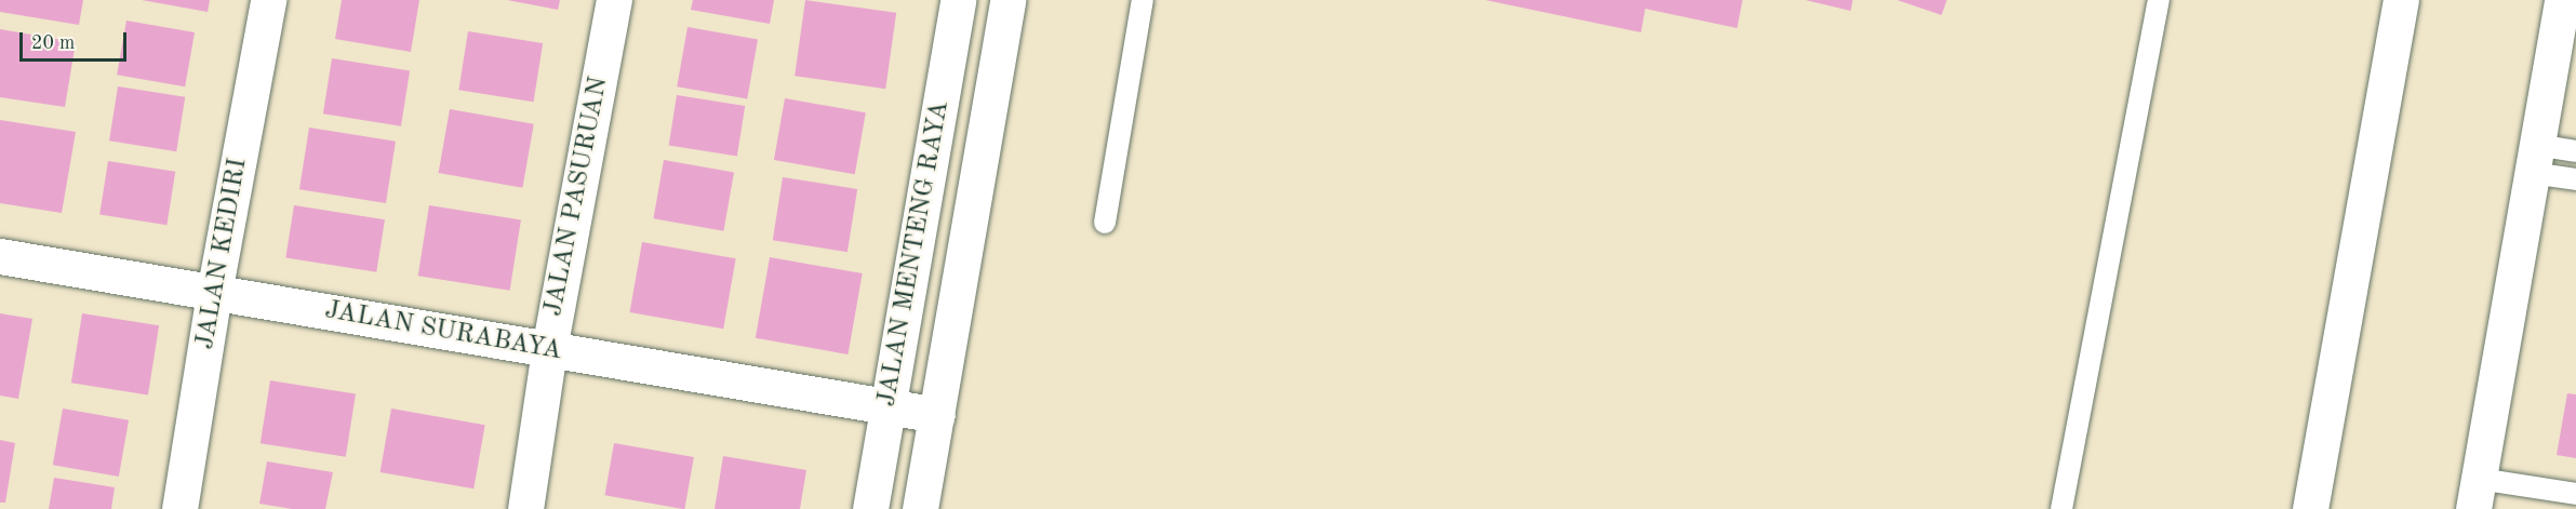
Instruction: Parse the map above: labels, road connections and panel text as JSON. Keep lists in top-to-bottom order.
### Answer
{
  "streets": {
    "street": [
      "JALAN PASURUAN",
      "JALAN KEDIRI",
      "JALAN MENTENG RAYA",
      "JALAN SURABAYA"
    ]
  },
  "crossings": [
    ["JALAN PASURUAN", "JALAN SURABAYA"],
    ["JALAN KEDIRI", "JALAN SURABAYA"],
    ["JALAN MENTENG RAYA", "JALAN SURABAYA"]
  ],
  "scale_bar": "20 m"
}
